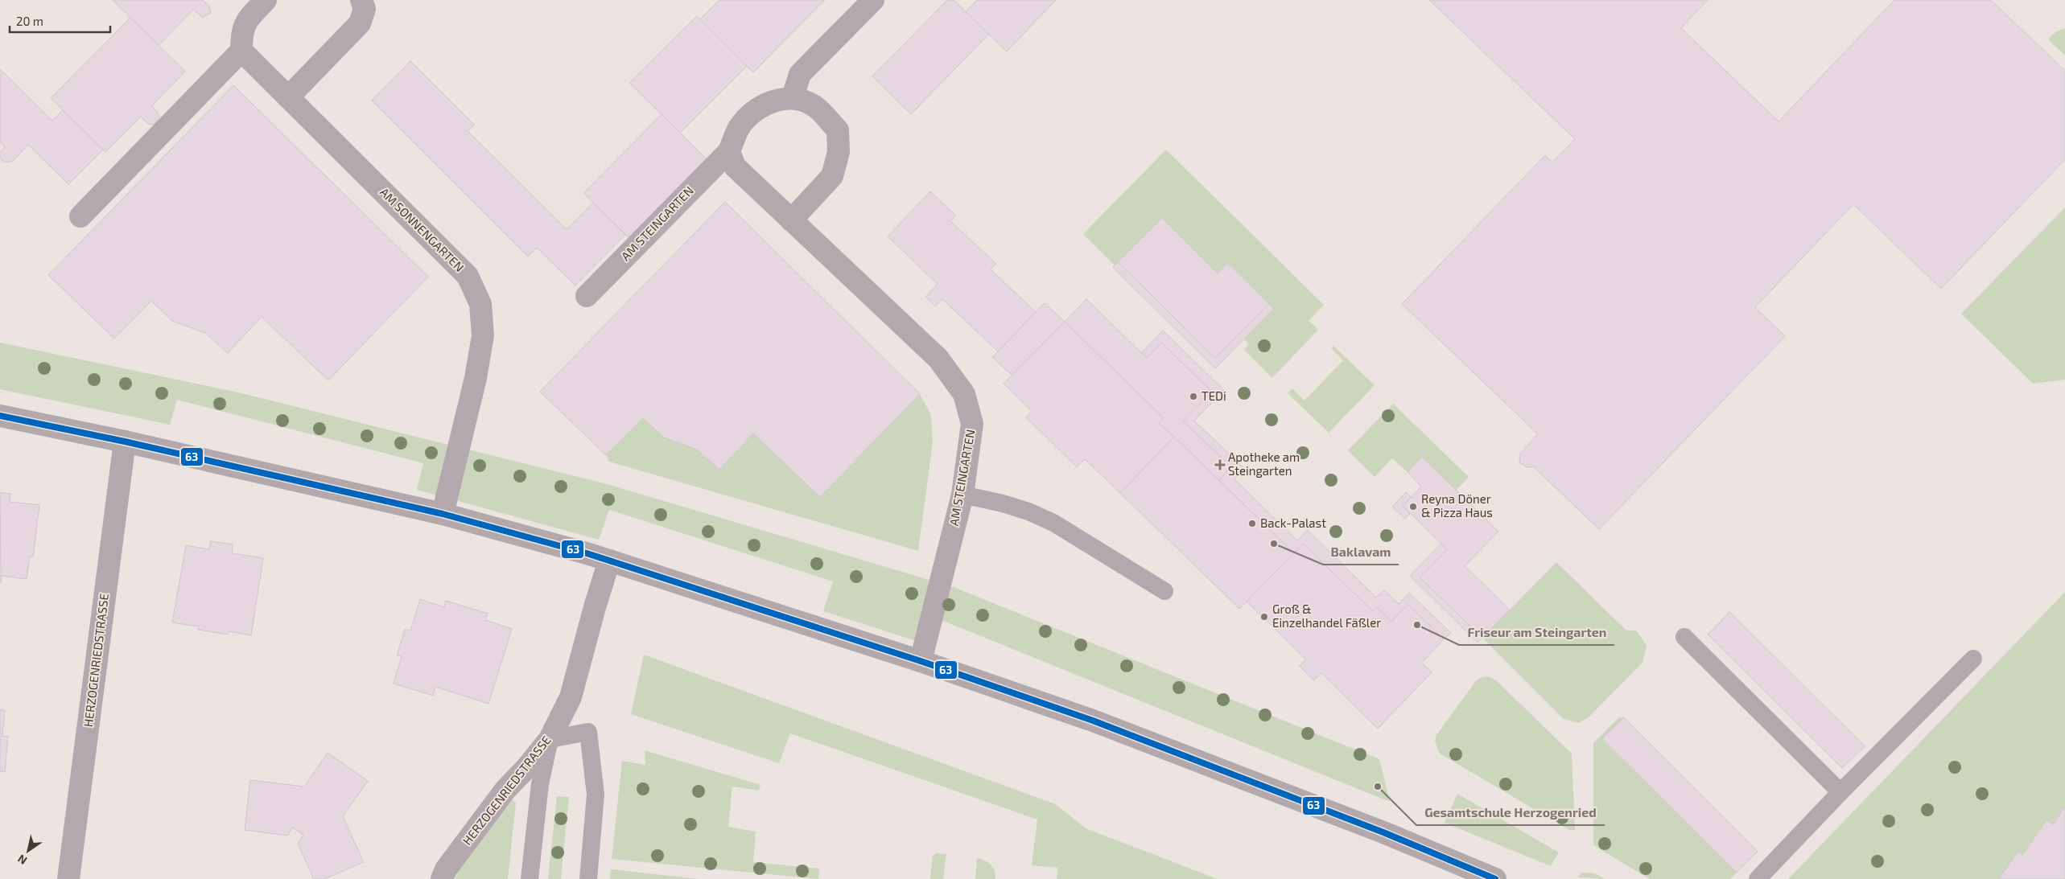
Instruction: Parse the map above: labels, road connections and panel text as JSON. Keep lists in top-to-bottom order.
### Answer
{
  "streets": {
    "street": ["AM STEINGARTEN", "AM SONNENGARTEN", "HERZOGENRIEDSTRASSE"]
  },
  "places": {
    "other": [
      "TEDi",
      "Reyna Döner & Pizza Haus",
      "Back-Palast",
      "Baklavam",
      "Groß & Einzelhandel Fäßler",
      "Friseur am Steingarten",
      "Gesamtschule Herzogenried"
    ],
    "health": ["Apotheke am Steingarten"]
  },
  "lines": ["transit line 63"],
  "scale_bar": "20 m",
  "north": "bottom left"
}
